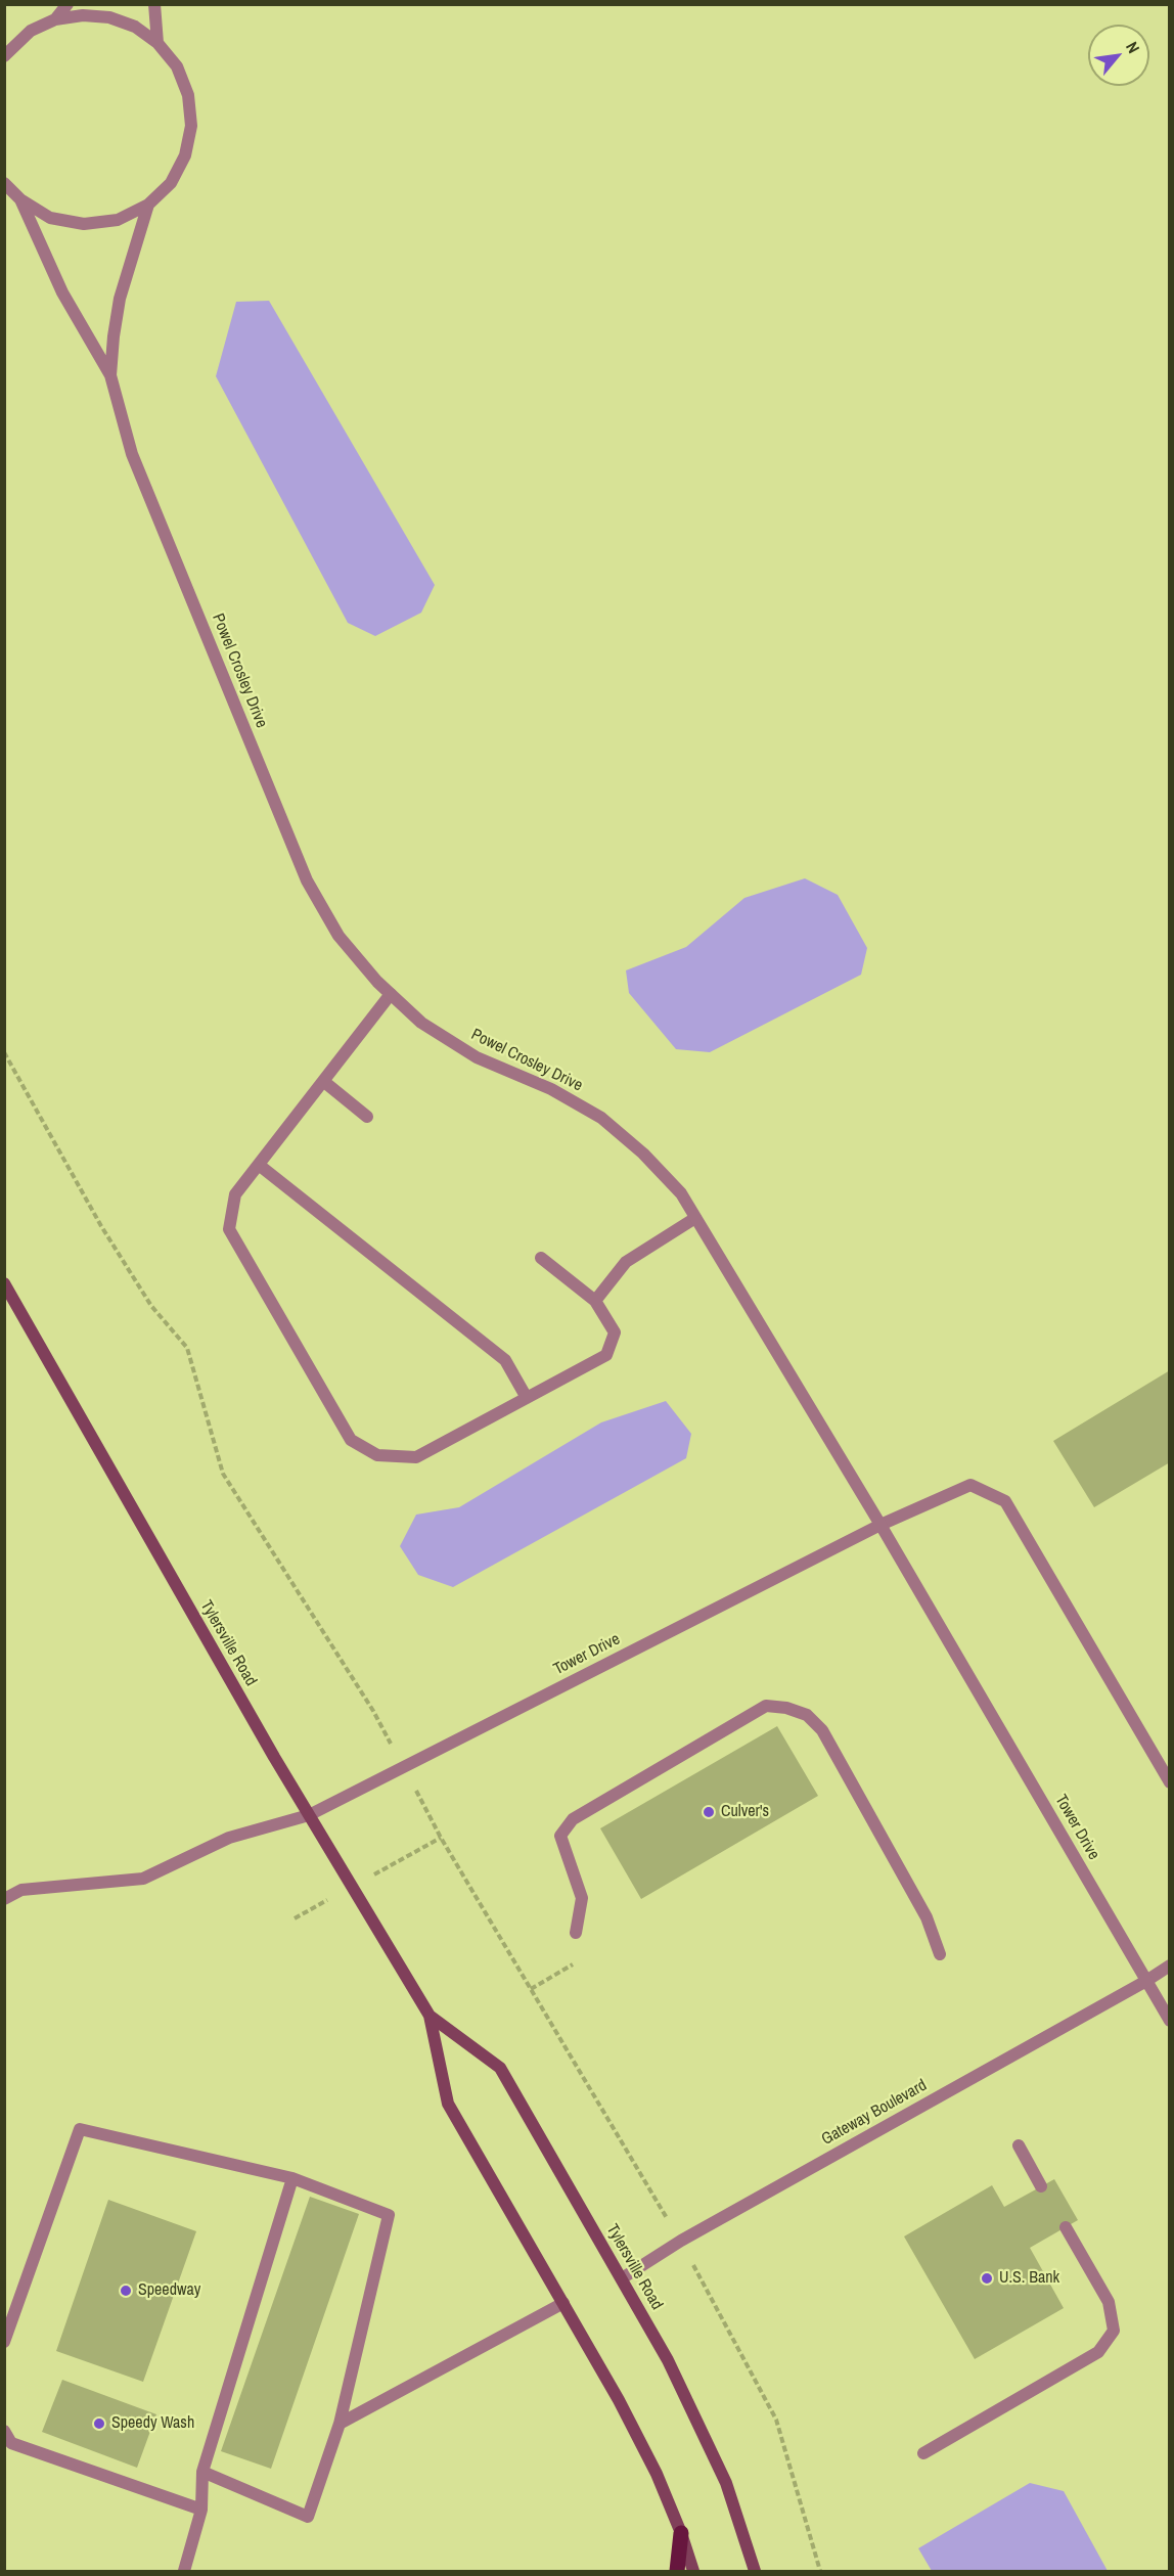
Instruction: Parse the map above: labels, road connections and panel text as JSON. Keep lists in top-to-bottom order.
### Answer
{
  "streets": {
    "main road": ["Tylersville Road"],
    "street": ["Powel Crosley Drive", "Tower Drive", "Gateway Boulevard"]
  },
  "crossings": [
    ["Powel Crosley Drive", "Tower Drive"],
    ["Tylersville Road", "Tower Drive"],
    ["Tylersville Road", "Gateway Boulevard"],
    ["Tower Drive", "Gateway Boulevard"]
  ],
  "places": [
    "Culver's",
    "U.S. Bank",
    "Speedway",
    "Speedy Wash"
  ],
  "north": "top right"
}
